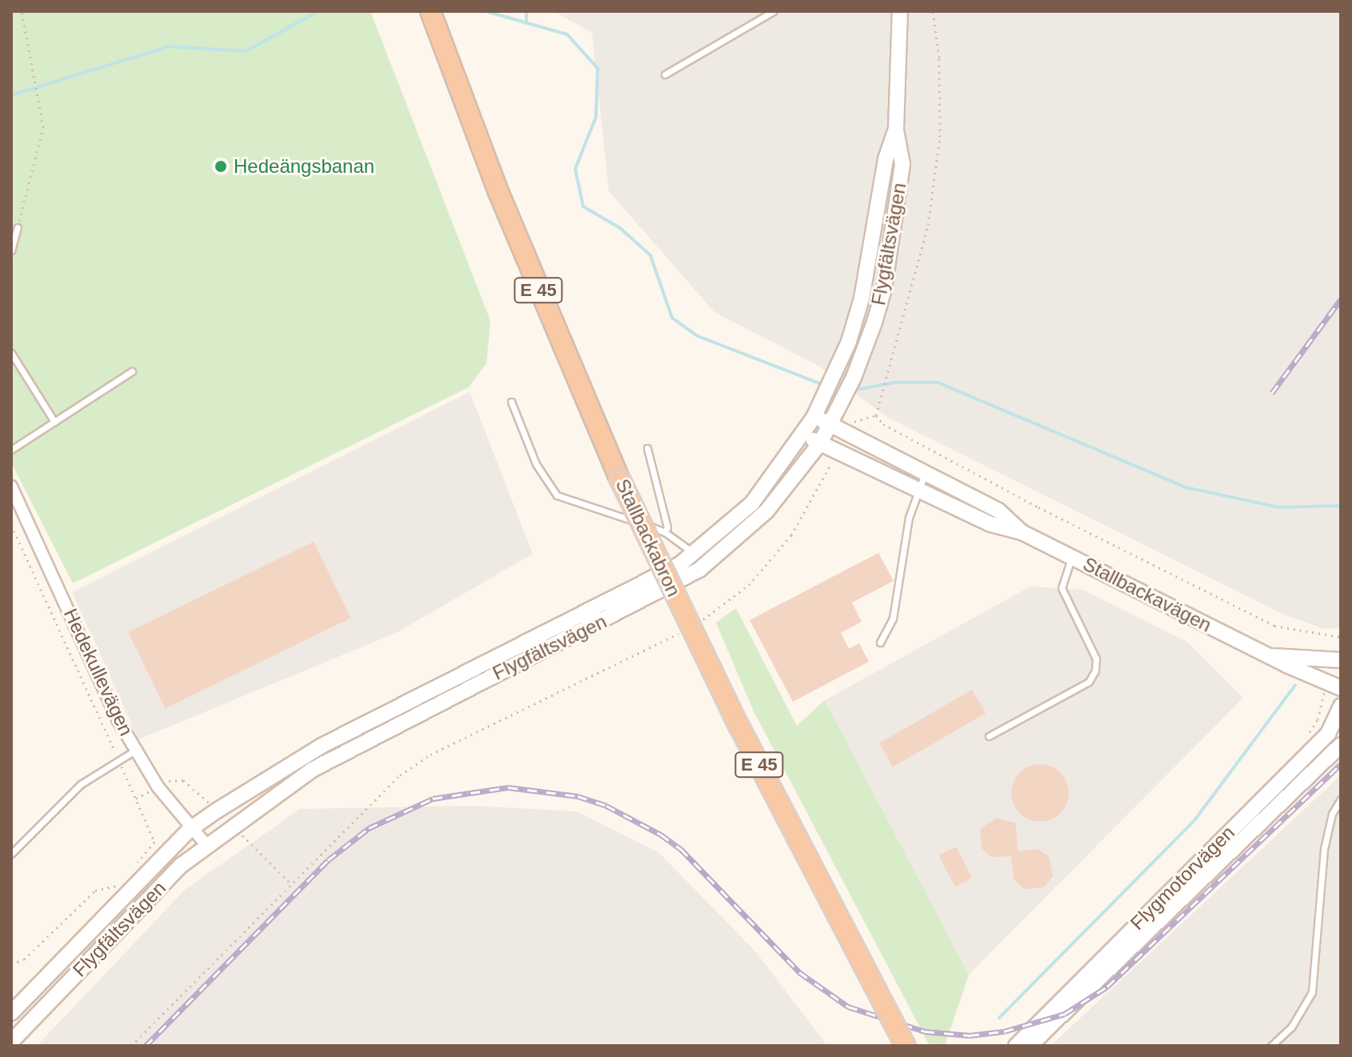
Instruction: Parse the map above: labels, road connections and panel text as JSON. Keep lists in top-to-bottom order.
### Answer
{
  "streets": {
    "highway": ["E 45", "Stallbackabron"],
    "street": [
      "Flygfältsvägen",
      "Stallbackavägen",
      "Hedekullevägen",
      "Flygmotorvägen"
    ]
  },
  "crossings": [
    ["Flygfältsvägen", "Stallbackavägen"],
    ["Flygfältsvägen", "Hedekullevägen"]
  ],
  "places": ["Hedeängsbanan"]
}
